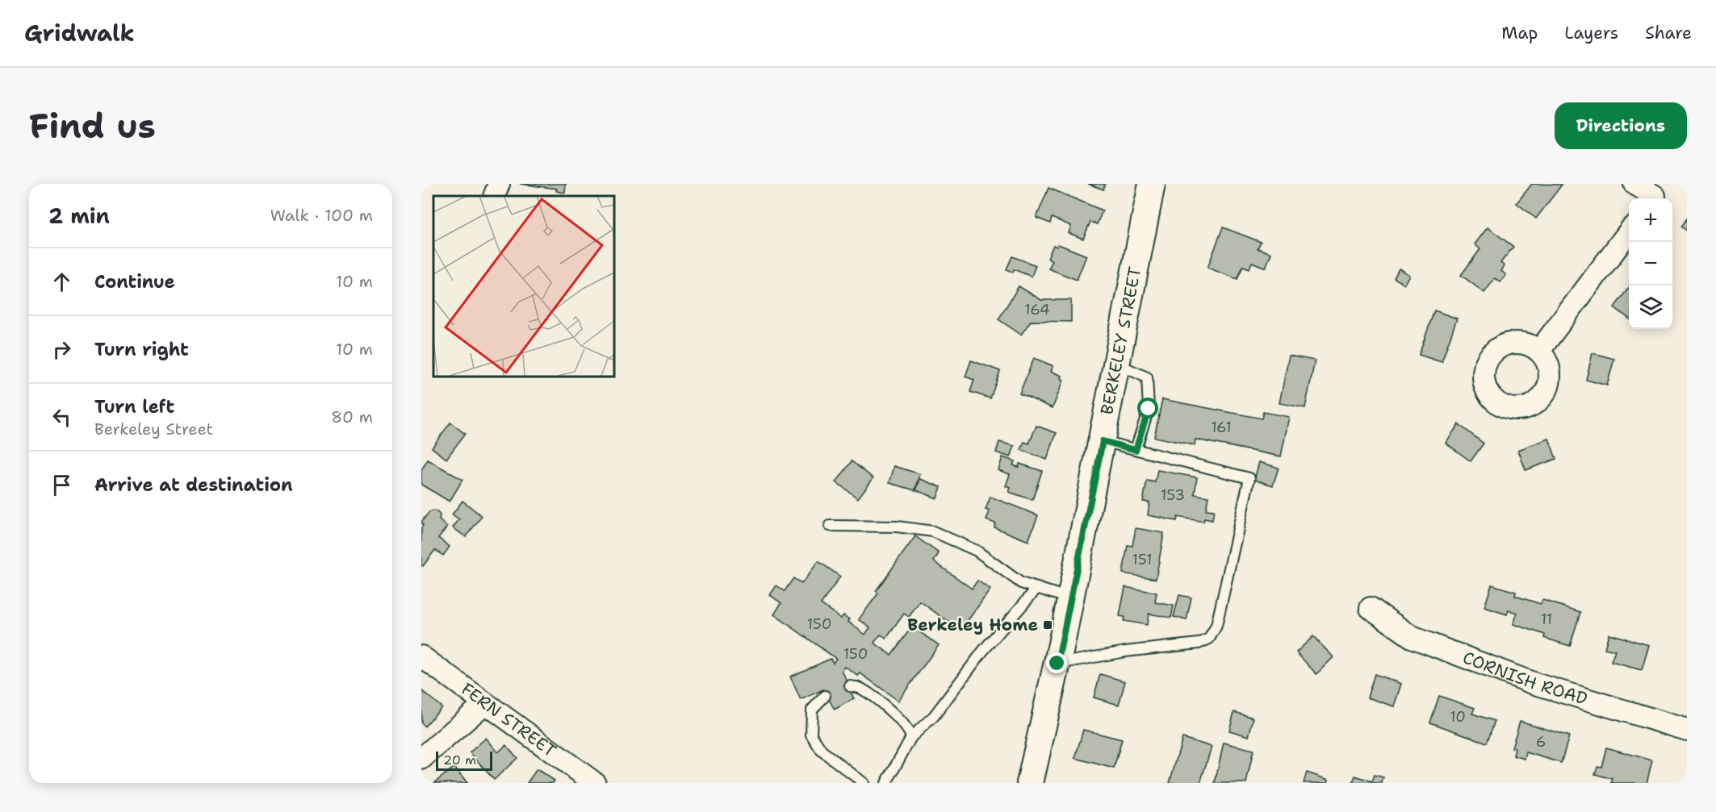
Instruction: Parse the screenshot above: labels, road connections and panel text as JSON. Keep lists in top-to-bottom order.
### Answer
{
  "streets": {
    "street": ["BERKELEY STREET", "CORNISH ROAD", "FERN STREET"]
  },
  "places": {
    "transit": ["Berkeley Home"]
  },
  "house_numbers": [
    "164",
    "161",
    "153",
    "151",
    "11",
    "150",
    "150",
    "10",
    "6"
  ],
  "scale_bar": "20 m",
  "page": {
    "header": "Gridwalk",
    "nav": ["Map", "Layers", "Share"],
    "buttons": "Directions",
    "title": "Find us",
    "heading": ["2 min", "Walk · 100 m"],
    "map_buttons": ["+", "−"],
    "list": [
      ["Continue", "10 m"],
      ["Turn right", "10 m"],
      ["Turn left", "Berkeley Street", "80 m"],
      "Arrive at destination"
    ],
    "scale": "20 m"
  }
}
